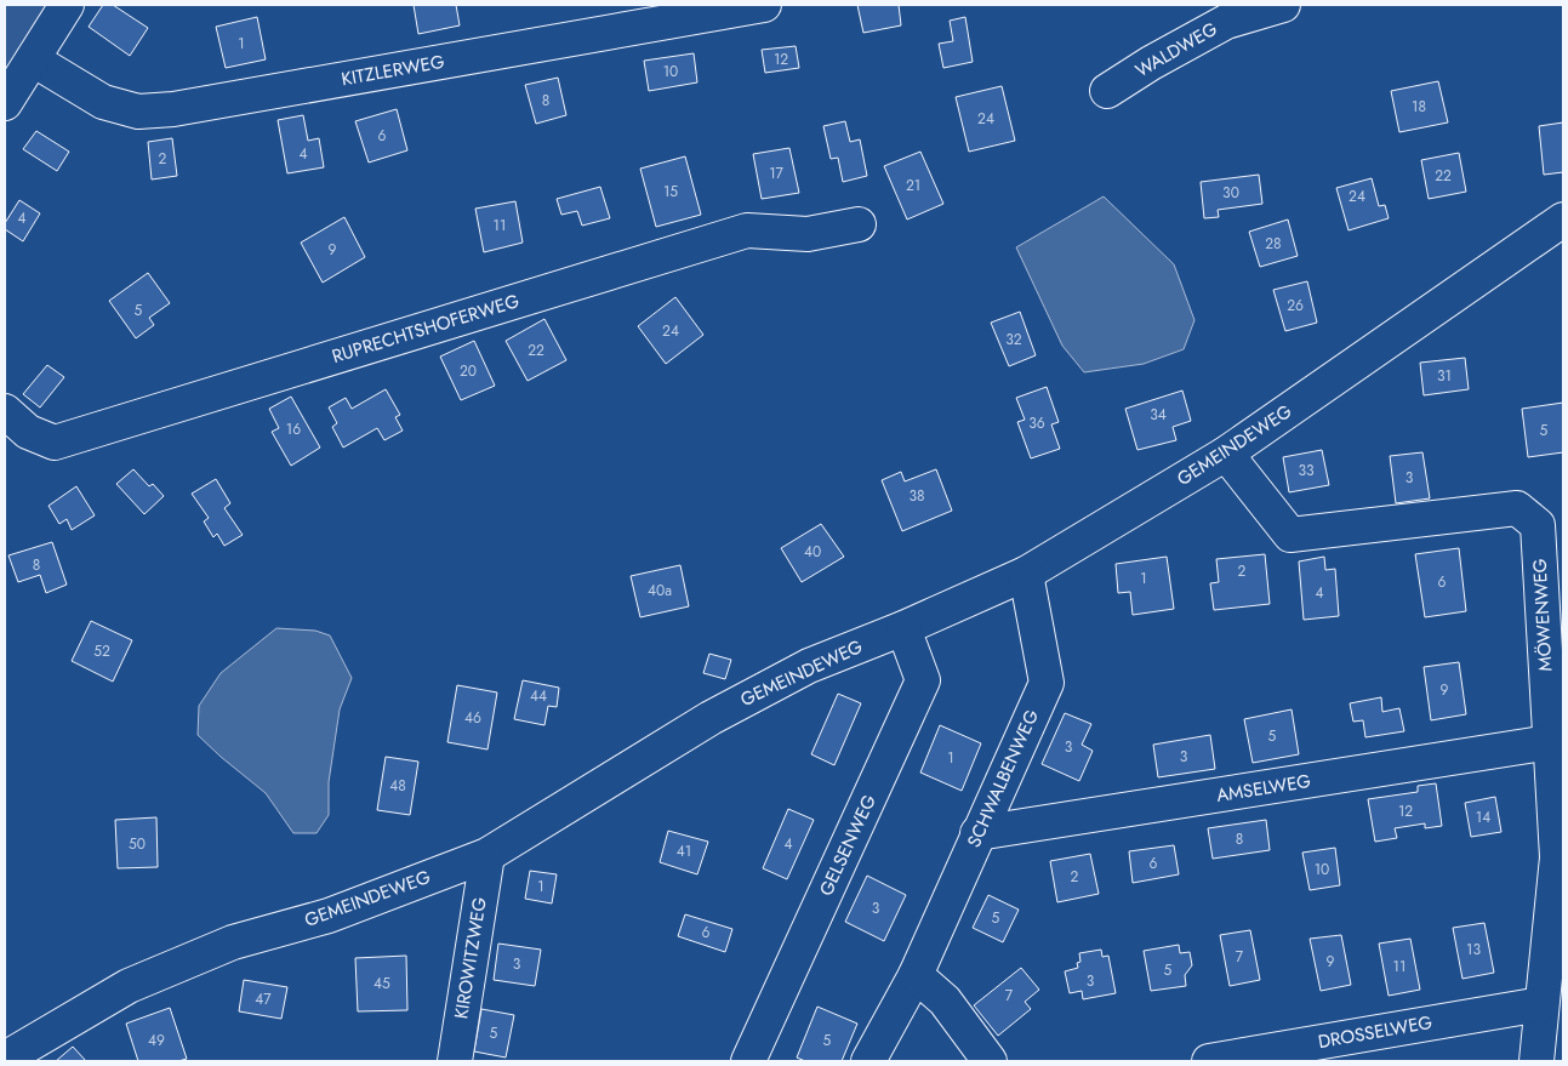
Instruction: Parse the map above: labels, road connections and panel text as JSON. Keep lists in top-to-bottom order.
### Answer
{
  "streets": {
    "street": [
      "WALDWEG",
      "KITZLERWEG",
      "RUPRECHTSHOFERWEG",
      "GEMEINDEWEG",
      "MÖWENWEG",
      "SCHWALBENWEG",
      "AMSELWEG",
      "GELSENWEG",
      "KIROWITZWEG",
      "DROSSELWEG"
    ]
  },
  "crossings": [
    ["GEMEINDEWEG", "MÖWENWEG"],
    ["GEMEINDEWEG", "SCHWALBENWEG"],
    ["GEMEINDEWEG", "GELSENWEG"],
    ["GEMEINDEWEG", "KIROWITZWEG"],
    ["MÖWENWEG", "AMSELWEG"],
    ["MÖWENWEG", "DROSSELWEG"],
    ["SCHWALBENWEG", "AMSELWEG"]
  ],
  "house_numbers": [
    "1",
    "12",
    "10",
    "8",
    "18",
    "24",
    "6",
    "4",
    "2",
    "17",
    "22",
    "21",
    "15",
    "30",
    "24",
    "4",
    "11",
    "28",
    "9",
    "26",
    "5",
    "24",
    "32",
    "22",
    "20",
    "31",
    "34",
    "36",
    "16",
    "5",
    "33",
    "3",
    "38",
    "40",
    "8",
    "2",
    "1",
    "6",
    "40a",
    "4",
    "52",
    "9",
    "44",
    "46",
    "5",
    "3",
    "3",
    "1",
    "48",
    "12",
    "14",
    "8",
    "50",
    "4",
    "41",
    "6",
    "10",
    "2",
    "1",
    "3",
    "5",
    "6",
    "13",
    "7",
    "9",
    "3",
    "11",
    "5",
    "3",
    "45",
    "7",
    "47",
    "5",
    "49",
    "5"
  ]
}
